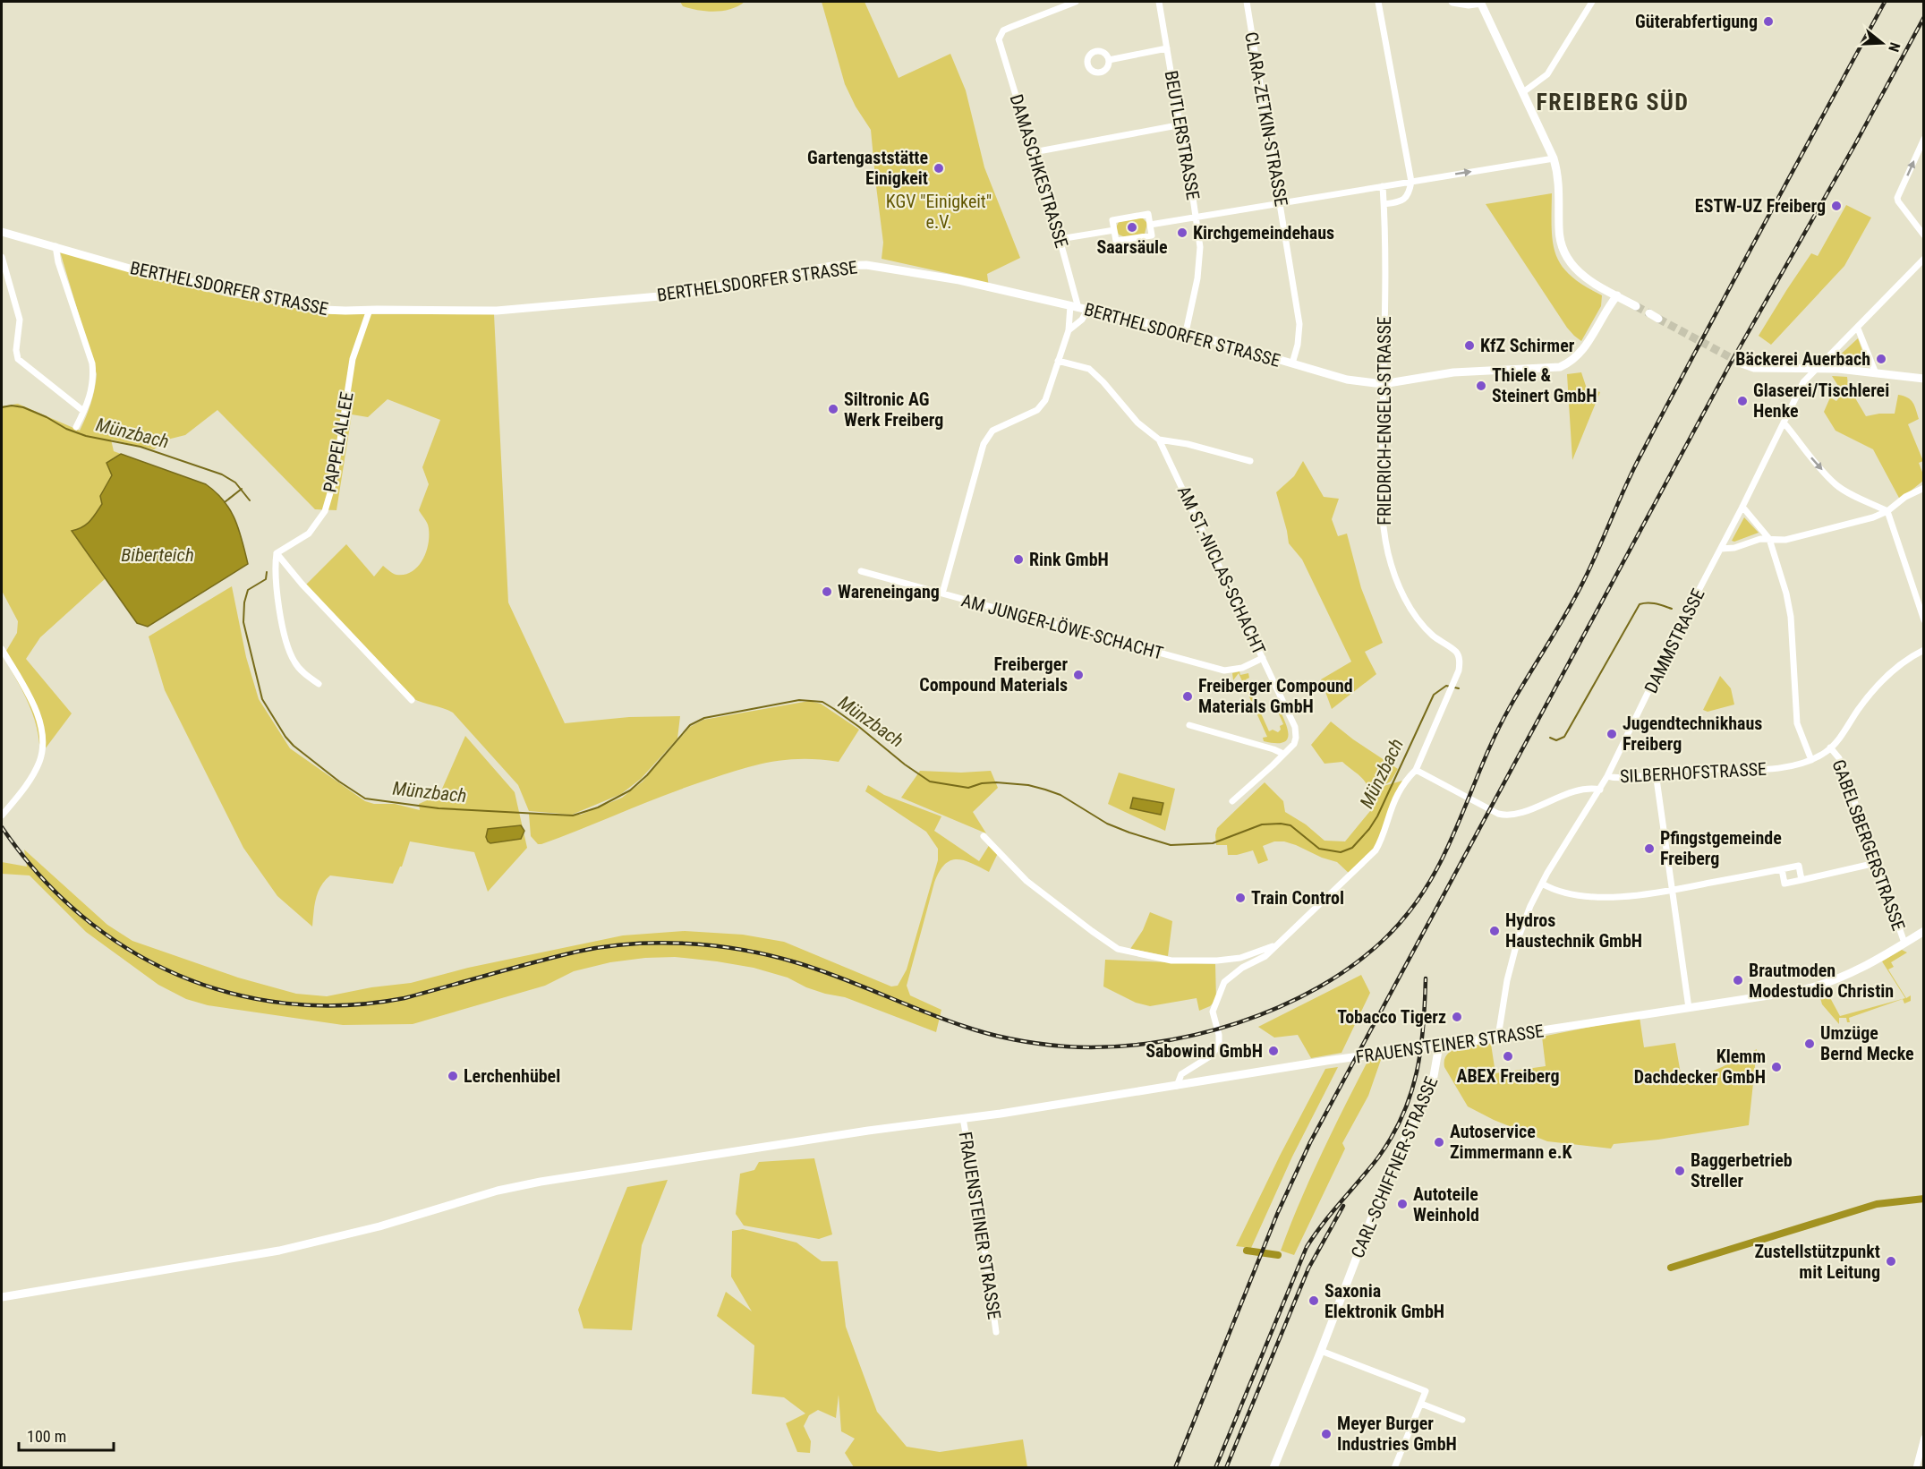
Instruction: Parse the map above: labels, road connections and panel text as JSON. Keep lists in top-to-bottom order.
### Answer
{
  "streets": {
    "main road": ["BERTHELSDORFER STRASSE", "FRAUENSTEINER STRASSE", "CARL-SCHIFFNER-STRASSE"],
    "street": [
      "CLARA-ZETKIN-STRASSE",
      "BEUTLERSTRASSE",
      "DAMASCHKESTRASSE",
      "FRIEDRICH-ENGELS-STRASSE",
      "PAPPELALLEE",
      "AM ST.-NICLAS-SCHACHT",
      "AM JUNGER-LÖWE-SCHACHT",
      "DAMMSTRASSE",
      "SILBERHOFSTRASSE",
      "GABELSBERGERSTRASSE"
    ]
  },
  "crossings": [
    ["CLARA-ZETKIN-STRASSE", "BERTHELSDORFER STRASSE"],
    ["BEUTLERSTRASSE", "BERTHELSDORFER STRASSE"],
    ["DAMASCHKESTRASSE", "BERTHELSDORFER STRASSE"],
    ["BERTHELSDORFER STRASSE", "FRIEDRICH-ENGELS-STRASSE"],
    ["BERTHELSDORFER STRASSE", "PAPPELALLEE"],
    ["FRIEDRICH-ENGELS-STRASSE", "SILBERHOFSTRASSE"],
    ["AM ST.-NICLAS-SCHACHT", "AM JUNGER-LÖWE-SCHACHT"],
    ["DAMMSTRASSE", "SILBERHOFSTRASSE"],
    ["DAMMSTRASSE", "GABELSBERGERSTRASSE"],
    ["DAMMSTRASSE", "FRAUENSTEINER STRASSE"],
    ["SILBERHOFSTRASSE", "GABELSBERGERSTRASSE"],
    ["GABELSBERGERSTRASSE", "FRAUENSTEINER STRASSE"],
    ["FRAUENSTEINER STRASSE", "CARL-SCHIFFNER-STRASSE"]
  ],
  "districts": ["FREIBERG SÜD"],
  "water": ["Münzbach", "Biberteich"],
  "parks": ["KGV \"Einigkeit\" e.V."],
  "places": [
    "Güterabfertigung",
    "Gartengaststätte Einigkeit",
    "ESTW-UZ Freiberg",
    "Saarsäule",
    "Kirchgemeindehaus",
    "KfZ Schirmer",
    "Bäckerei Auerbach",
    "Thiele & Steinert GmbH",
    "Glaserei/Tischlerei Henke",
    "Siltronic AG Werk Freiberg",
    "Rink GmbH",
    "Wareneingang",
    "Freiberger Compound Materials",
    "Freiberger Compound Materials GmbH",
    "Jugendtechnikhaus Freiberg",
    "Pfingstgemeinde Freiberg",
    "Train Control",
    "Hydros Haustechnik GmbH",
    "Brautmoden Modestudio Christin",
    "Tobacco Tigerz",
    "Umzüge Bernd Mecke",
    "Sabowind GmbH",
    "ABEX Freiberg",
    "Klemm Dachdecker GmbH",
    "Lerchenhübel",
    "Autoservice Zimmermann e.K",
    "Baggerbetrieb Streller",
    "Autoteile Weinhold",
    "Zustellstützpunkt mit Leitung",
    "Saxonia Elektronik GmbH",
    "Meyer Burger Industries GmbH"
  ],
  "scale_bar": "100 m",
  "north": "right"
}
